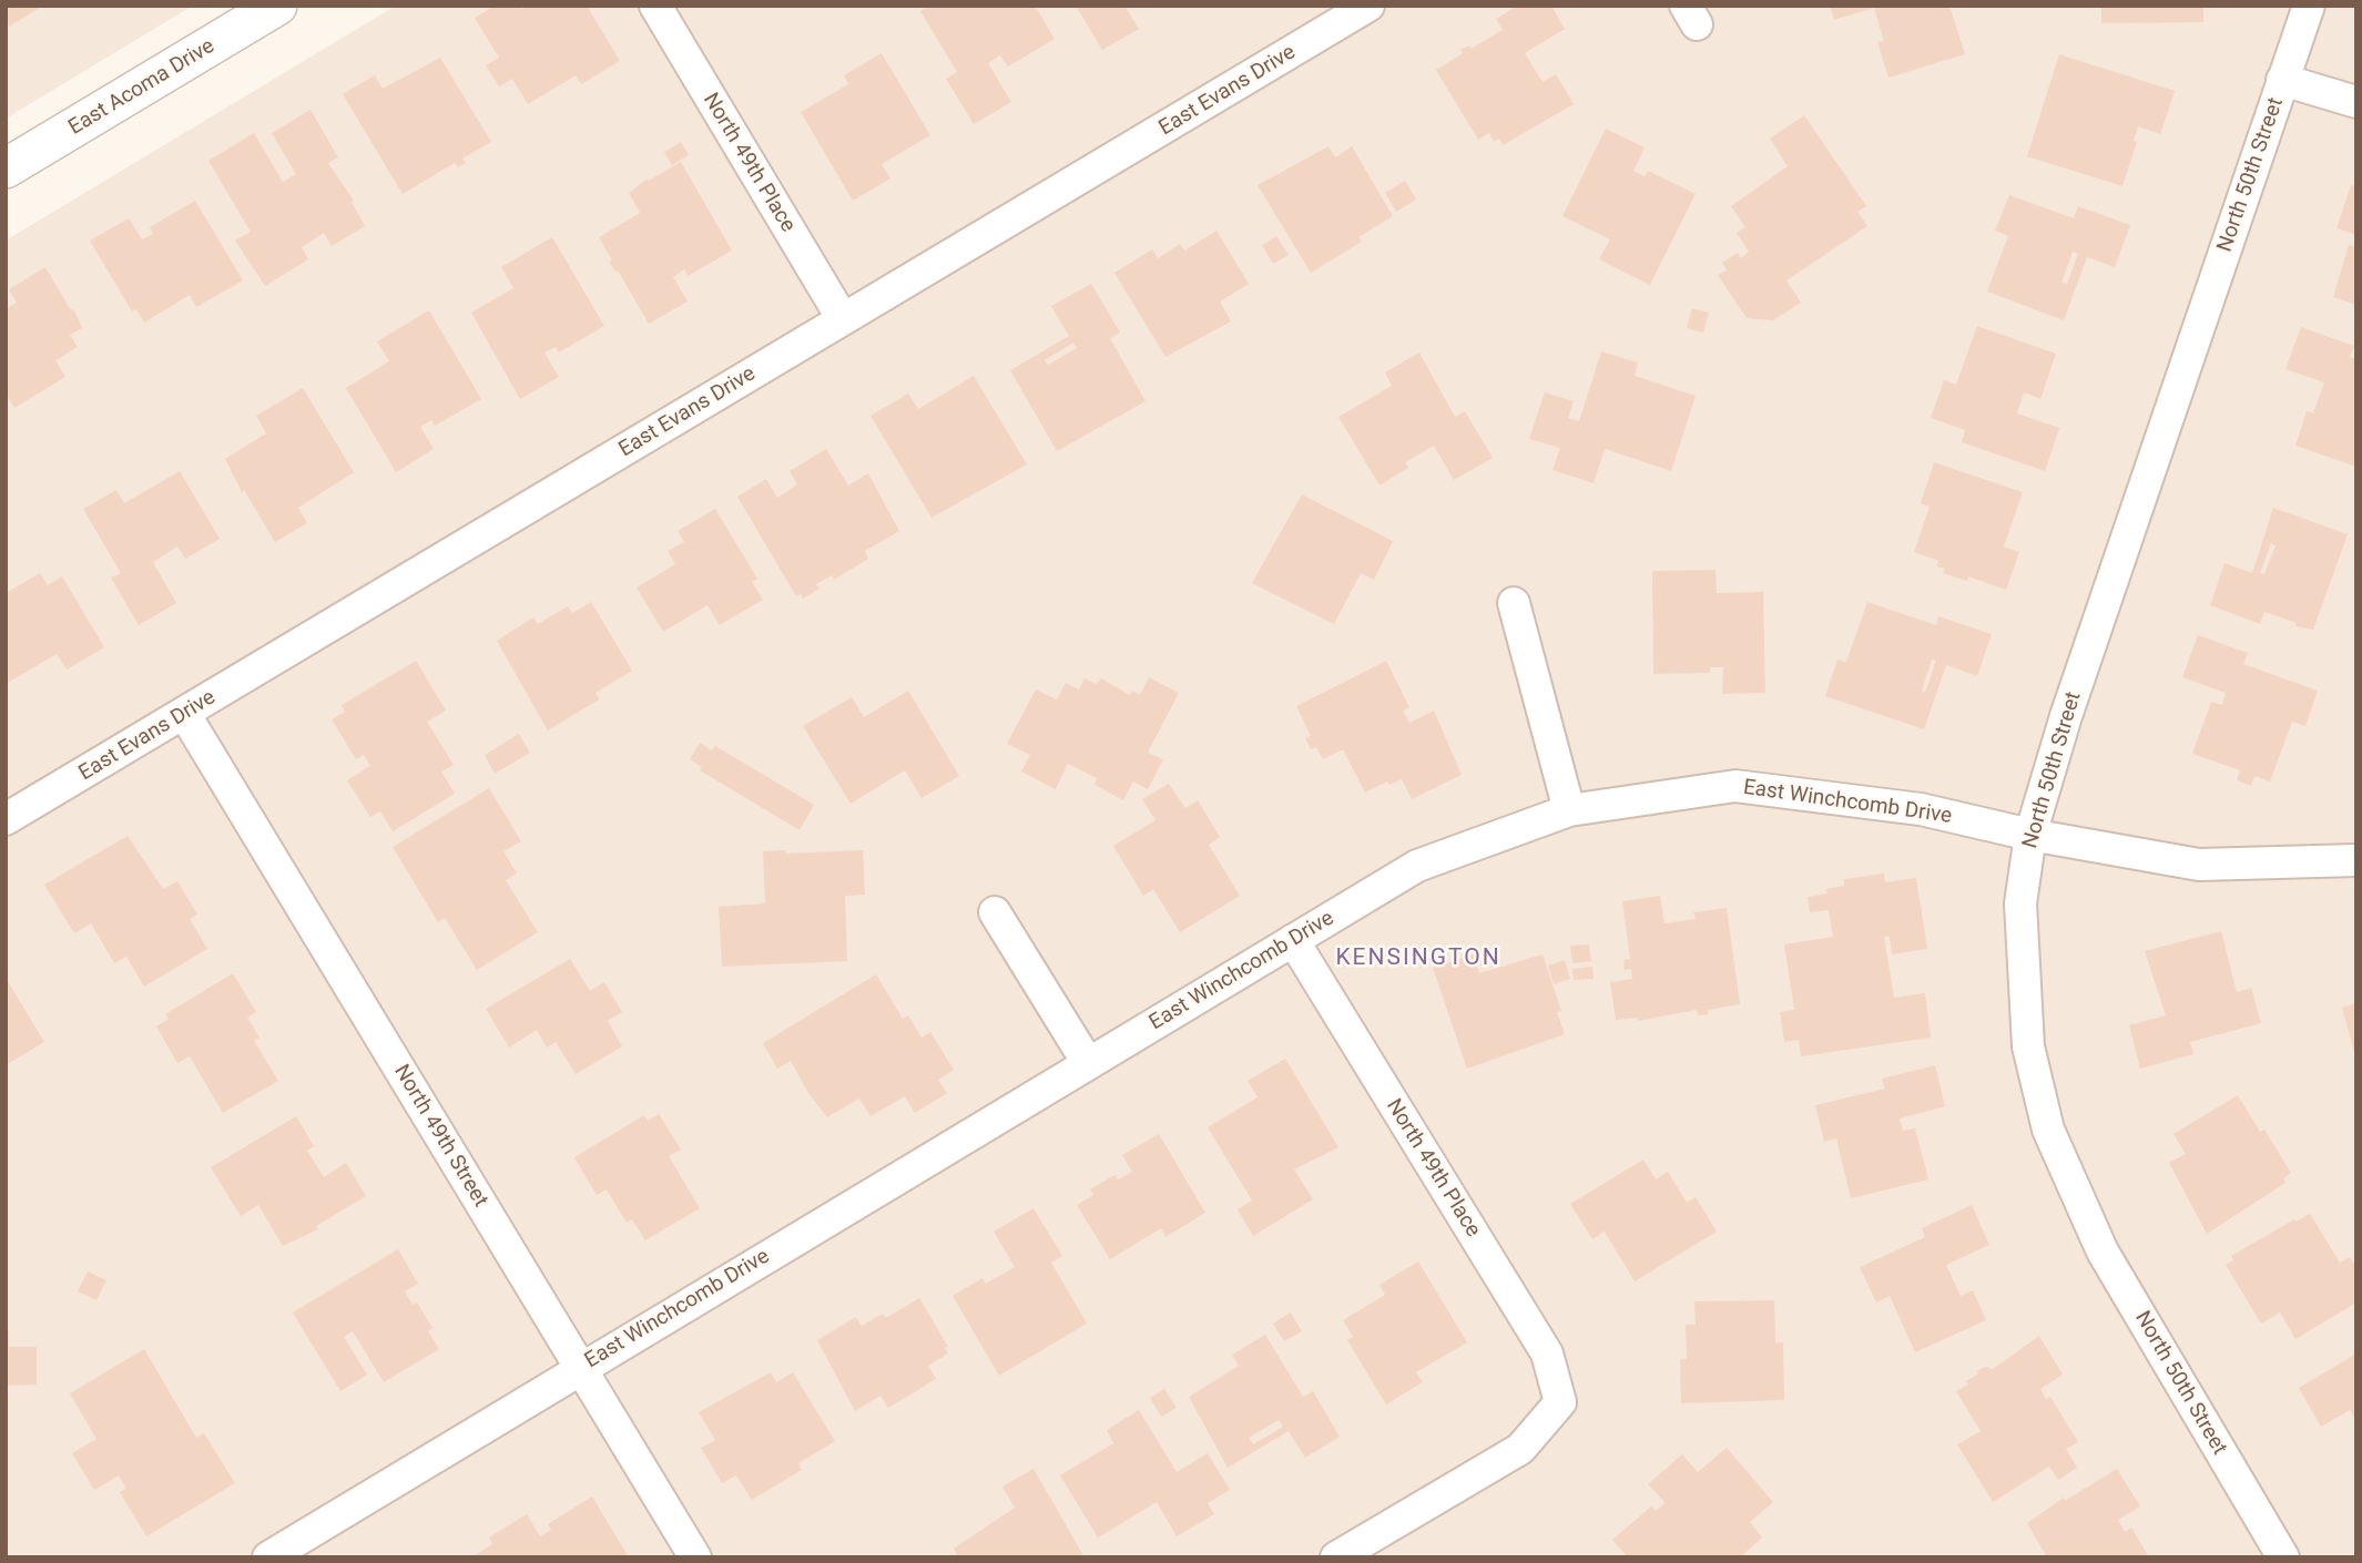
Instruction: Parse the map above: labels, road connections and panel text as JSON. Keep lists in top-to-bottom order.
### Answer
{
  "streets": {
    "street": [
      "East Acoma Drive",
      "East Evans Drive",
      "North 49th Place",
      "North 50th Street",
      "East Winchcomb Drive",
      "North 49th Street"
    ]
  },
  "crossings": [
    ["East Evans Drive", "North 49th Place"],
    ["East Evans Drive", "North 49th Street"],
    ["North 49th Place", "East Winchcomb Drive"],
    ["North 50th Street", "East Winchcomb Drive"],
    ["East Winchcomb Drive", "North 49th Street"]
  ],
  "districts": ["KENSINGTON"]
}
